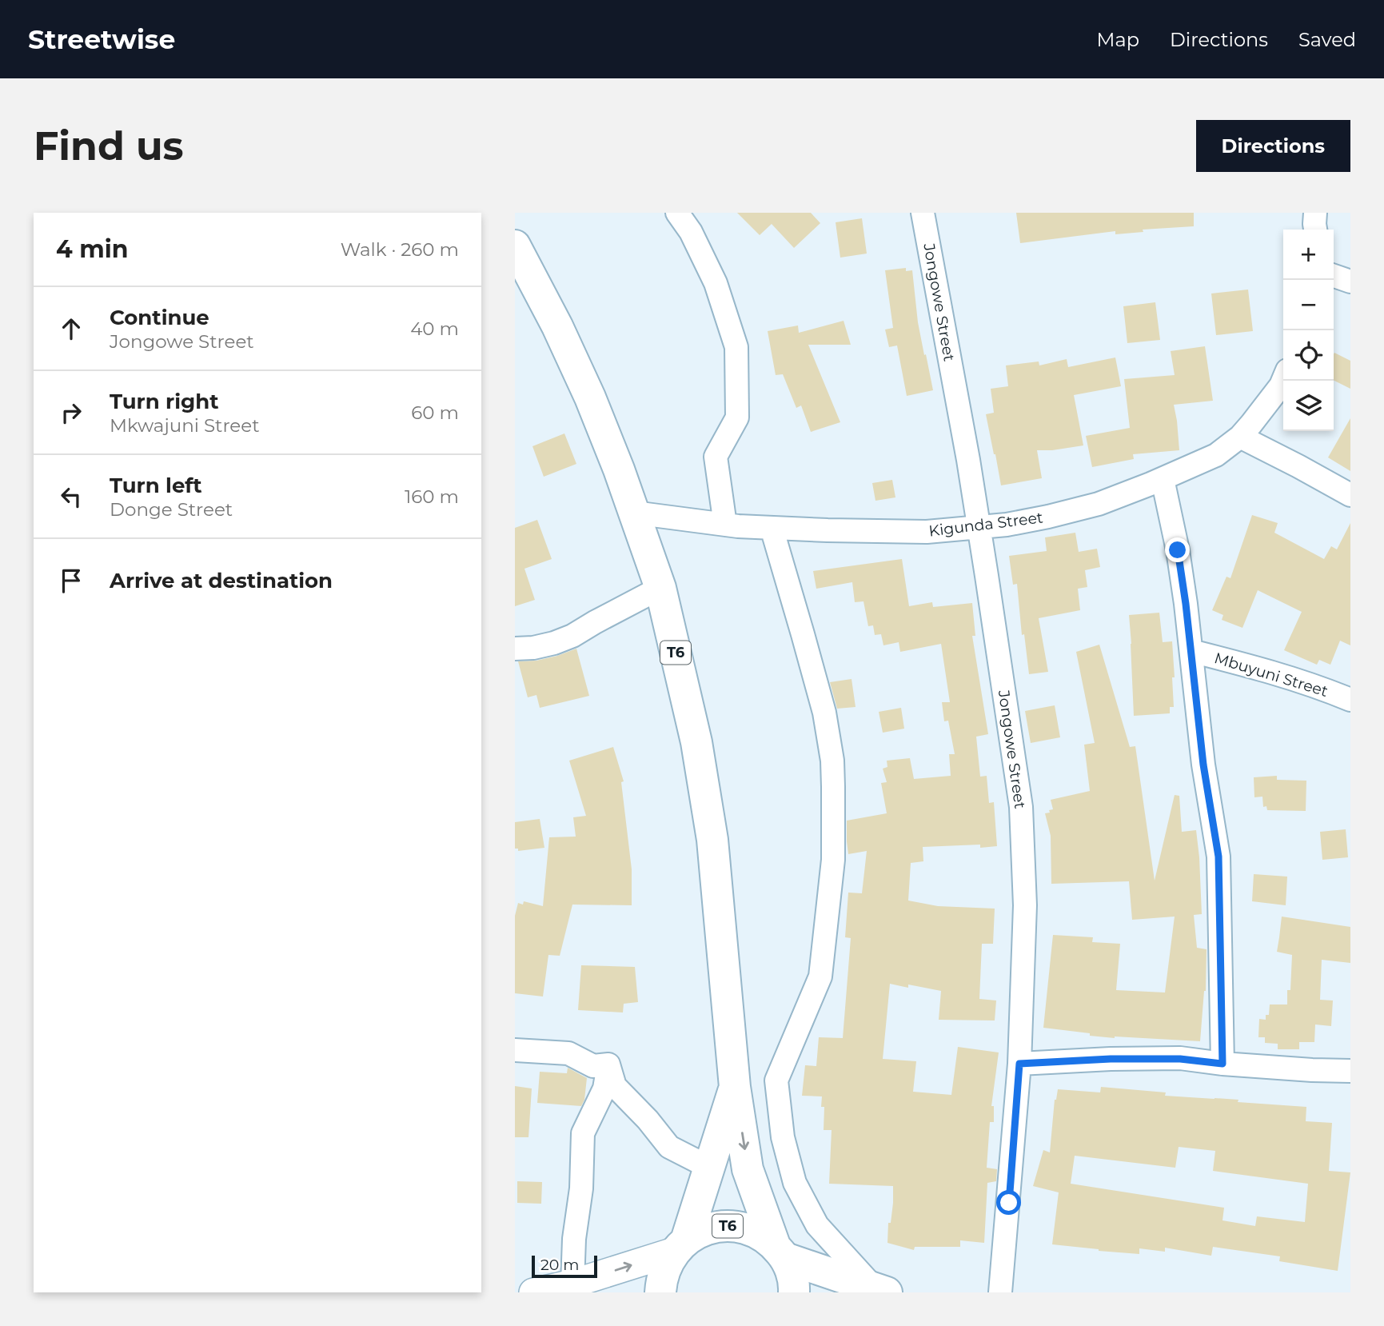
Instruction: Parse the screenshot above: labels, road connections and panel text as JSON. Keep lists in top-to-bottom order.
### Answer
{
  "streets": {
    "main road": ["T6"],
    "street": ["Jongowe Street", "Kigunda Street", "Mbuyuni Street"]
  },
  "crossings": [
    ["Jongowe Street", "Kigunda Street"],
    ["Kigunda Street", "T6"]
  ],
  "scale_bar": "20 m",
  "page": {
    "header": "Streetwise",
    "nav": ["Map", "Directions", "Saved"],
    "buttons": "Directions",
    "title": "Find us",
    "heading": ["4 min", "Walk · 260 m"],
    "map_buttons": ["+", "−"],
    "list": [
      ["Continue", "Jongowe Street", "40 m"],
      ["Turn right", "Mkwajuni Street", "60 m"],
      ["Turn left", "Donge Street", "160 m"],
      "Arrive at destination"
    ],
    "scale": "20 m"
  }
}
